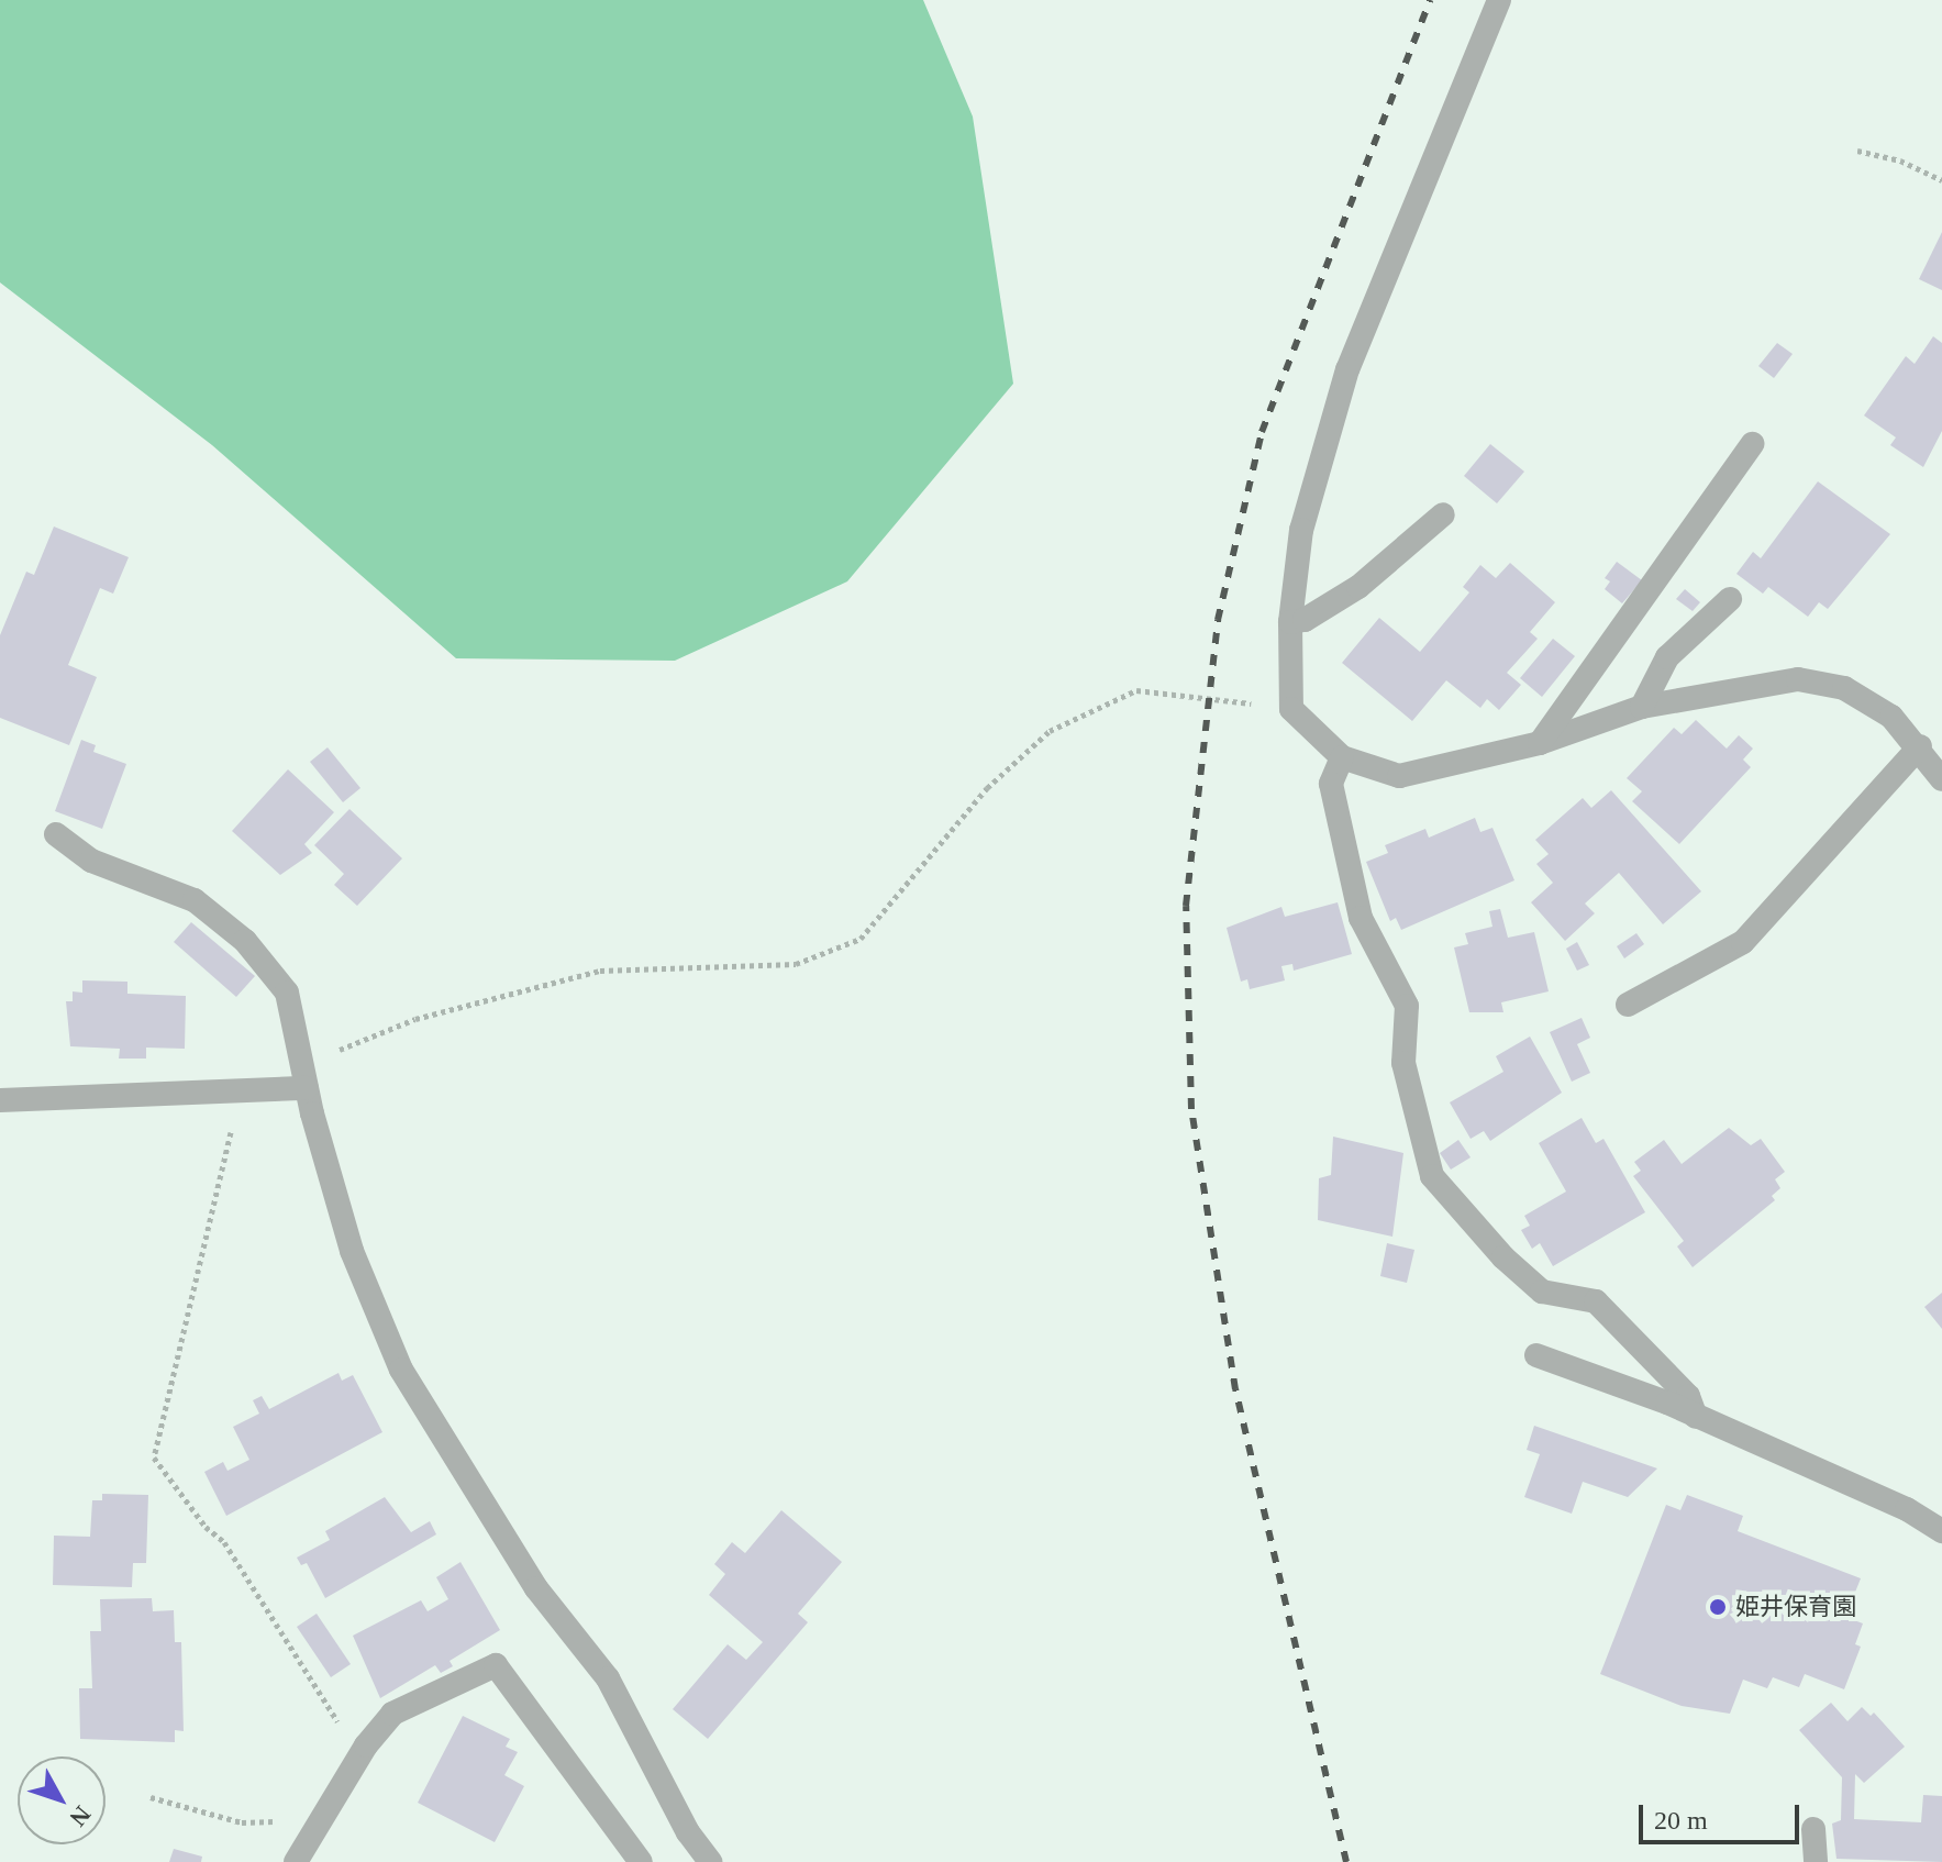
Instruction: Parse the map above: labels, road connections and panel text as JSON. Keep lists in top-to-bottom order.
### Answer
{
  "places": ["姫井保育園"],
  "scale_bar": "20 m",
  "north": "bottom right"
}
